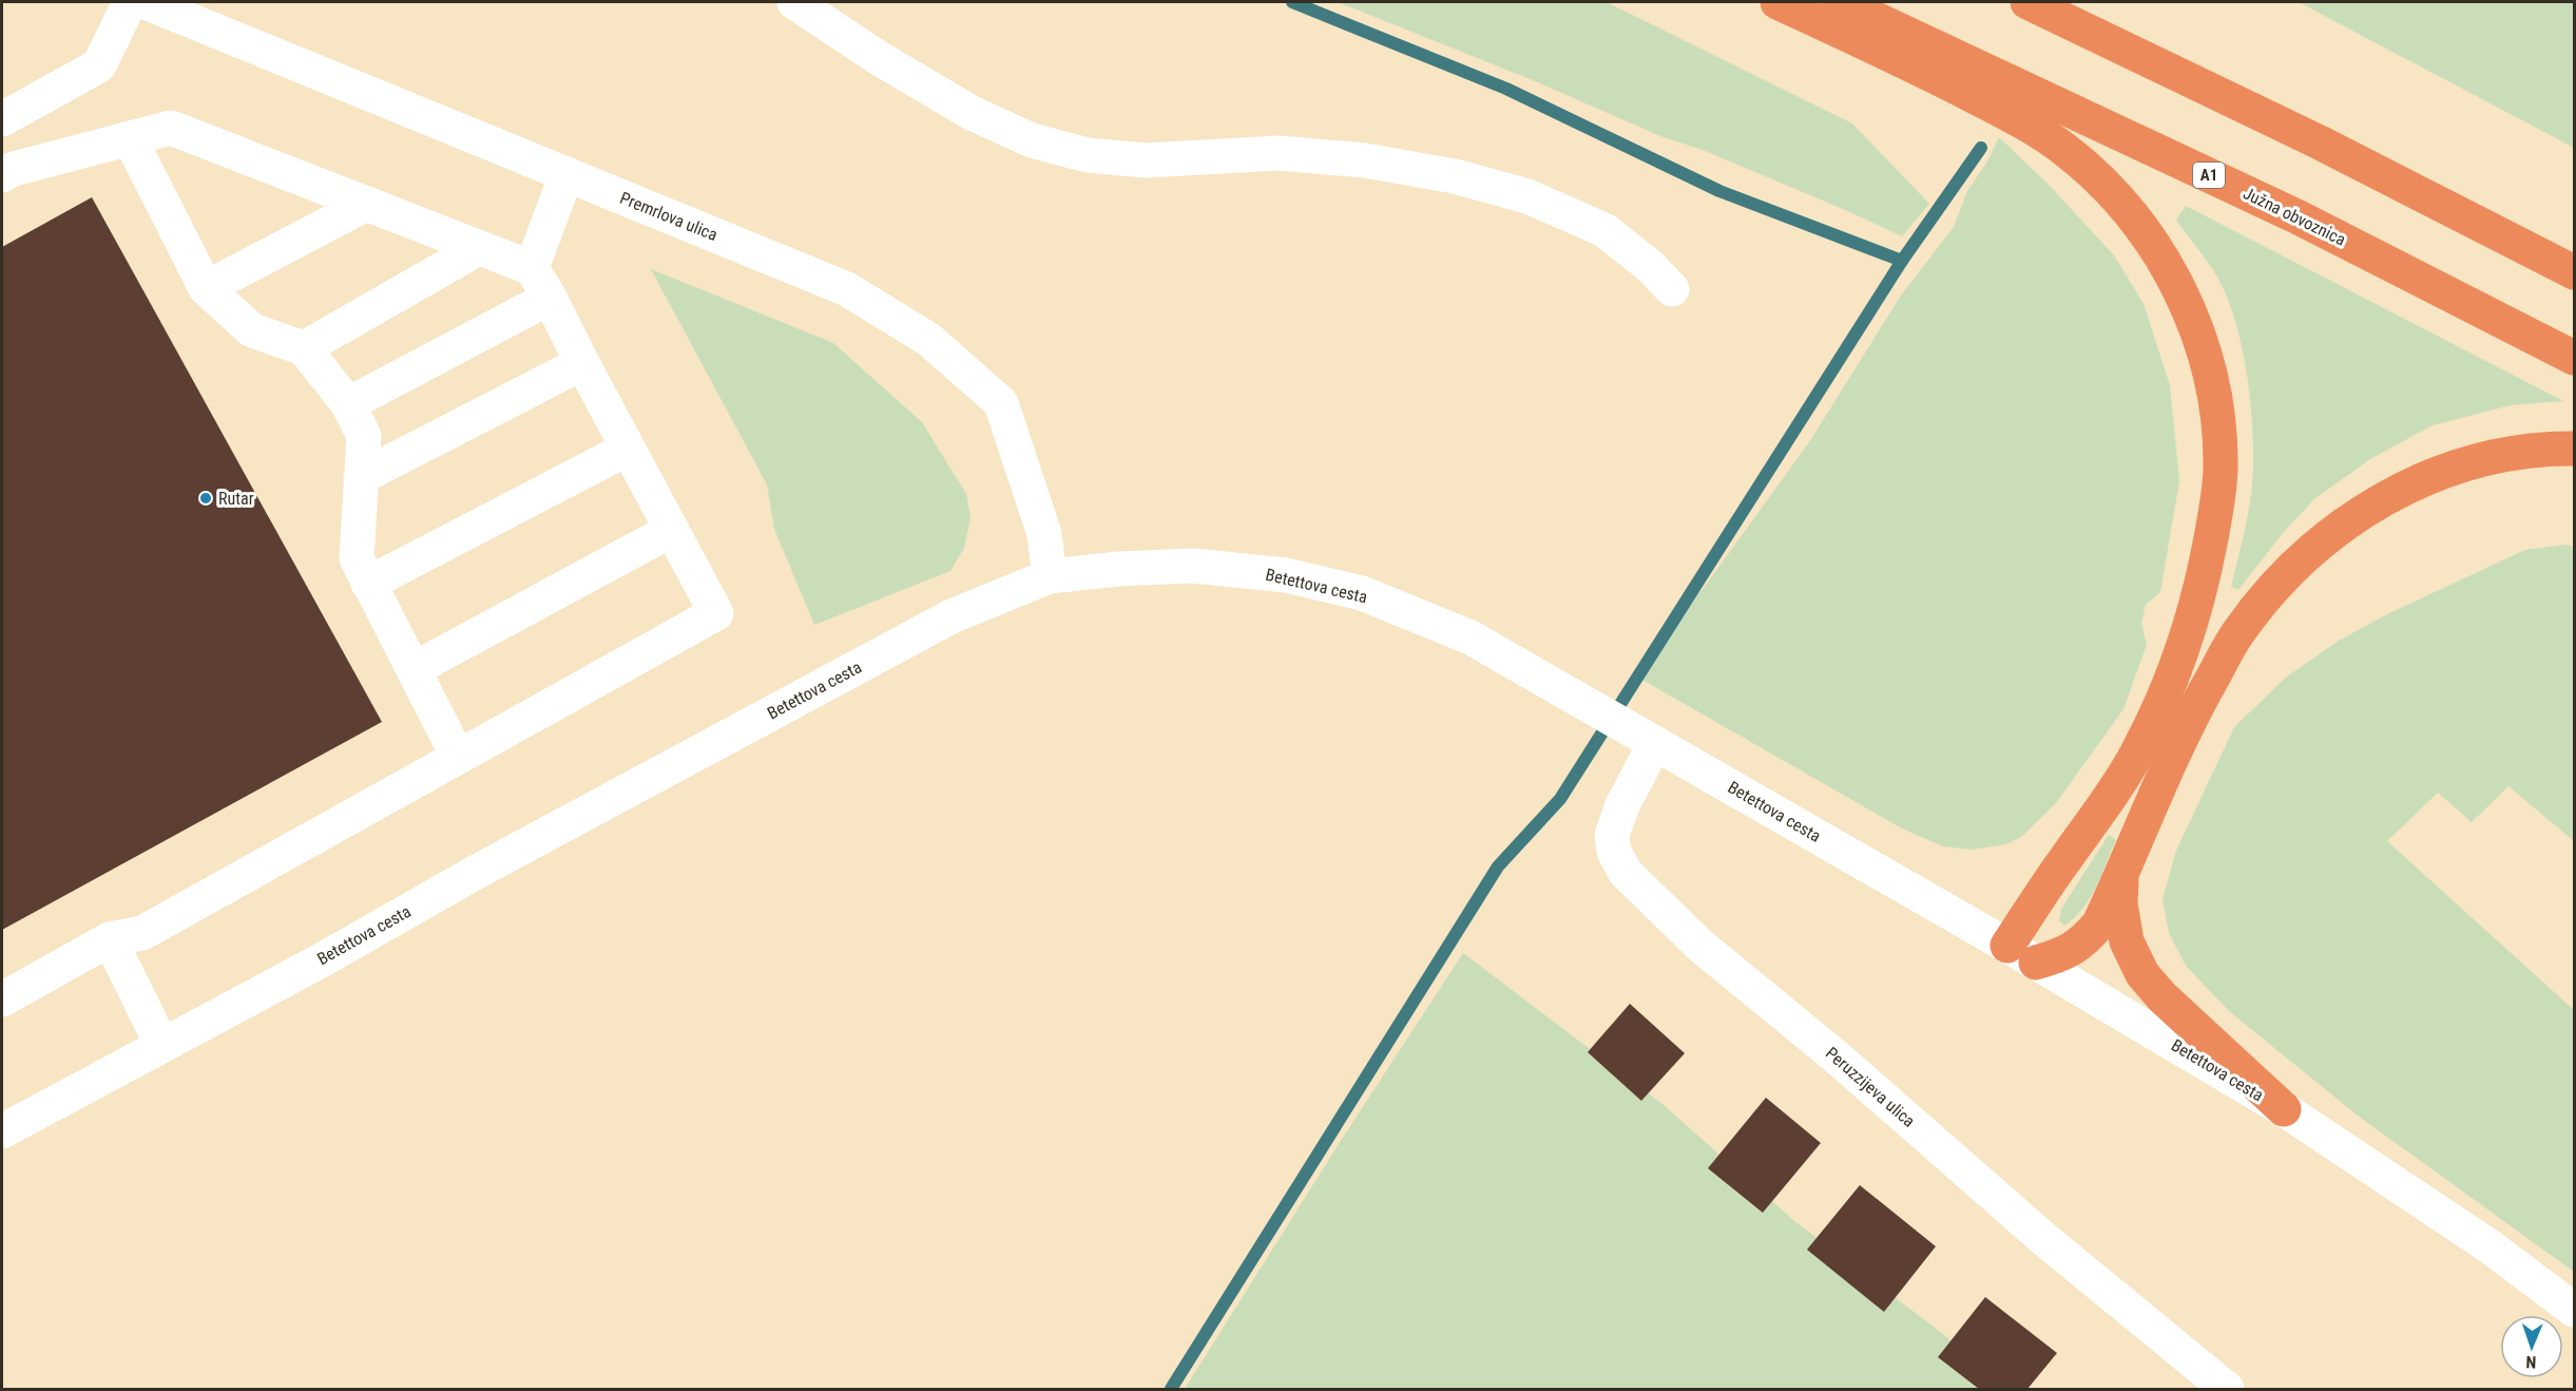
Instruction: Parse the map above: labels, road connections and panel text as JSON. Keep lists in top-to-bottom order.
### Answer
{
  "streets": {
    "highway": ["A1", "Južna obvoznica"],
    "street": ["Premrlova ulica", "Betettova cesta", "Peruzzijeva ulica"]
  },
  "crossings": [
    ["Premrlova ulica", "Betettova cesta"],
    ["Betettova cesta", "Peruzzijeva ulica"]
  ],
  "places": ["Rutar"],
  "north": "bottom"
}
